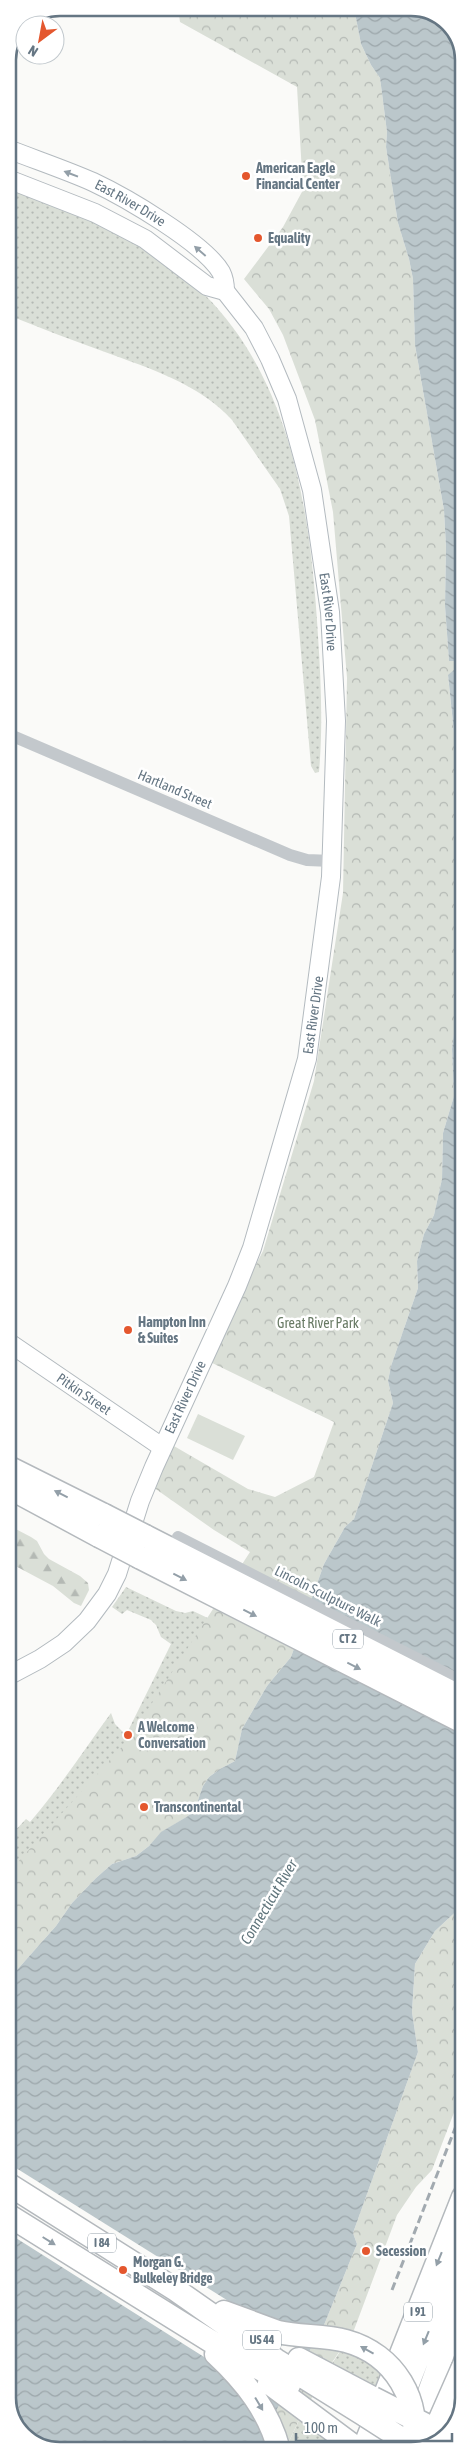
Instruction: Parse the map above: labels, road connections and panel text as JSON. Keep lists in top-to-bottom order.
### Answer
{
  "streets": {
    "highway": [
      "CT 2",
      "I 84",
      "I 91",
      "US 44"
    ],
    "street": [
      "East River Drive",
      "Hartland Street",
      "Pitkin Street",
      "Lincoln Sculpture Walk"
    ]
  },
  "crossings": [
    ["East River Drive", "Hartland Street"],
    ["East River Drive", "Pitkin Street"],
    ["I 84", "US 44"],
    ["I 91", "US 44"]
  ],
  "water": ["Connecticut River"],
  "parks": ["Great River Park"],
  "places": [
    "American Eagle Financial Center",
    "Equality",
    "Hampton Inn & Suites",
    "A Welcome Conversation",
    "Transcontinental",
    "Secession",
    "Morgan G. Bulkeley Bridge"
  ],
  "scale_bar": "100 m",
  "north": "bottom left"
}
